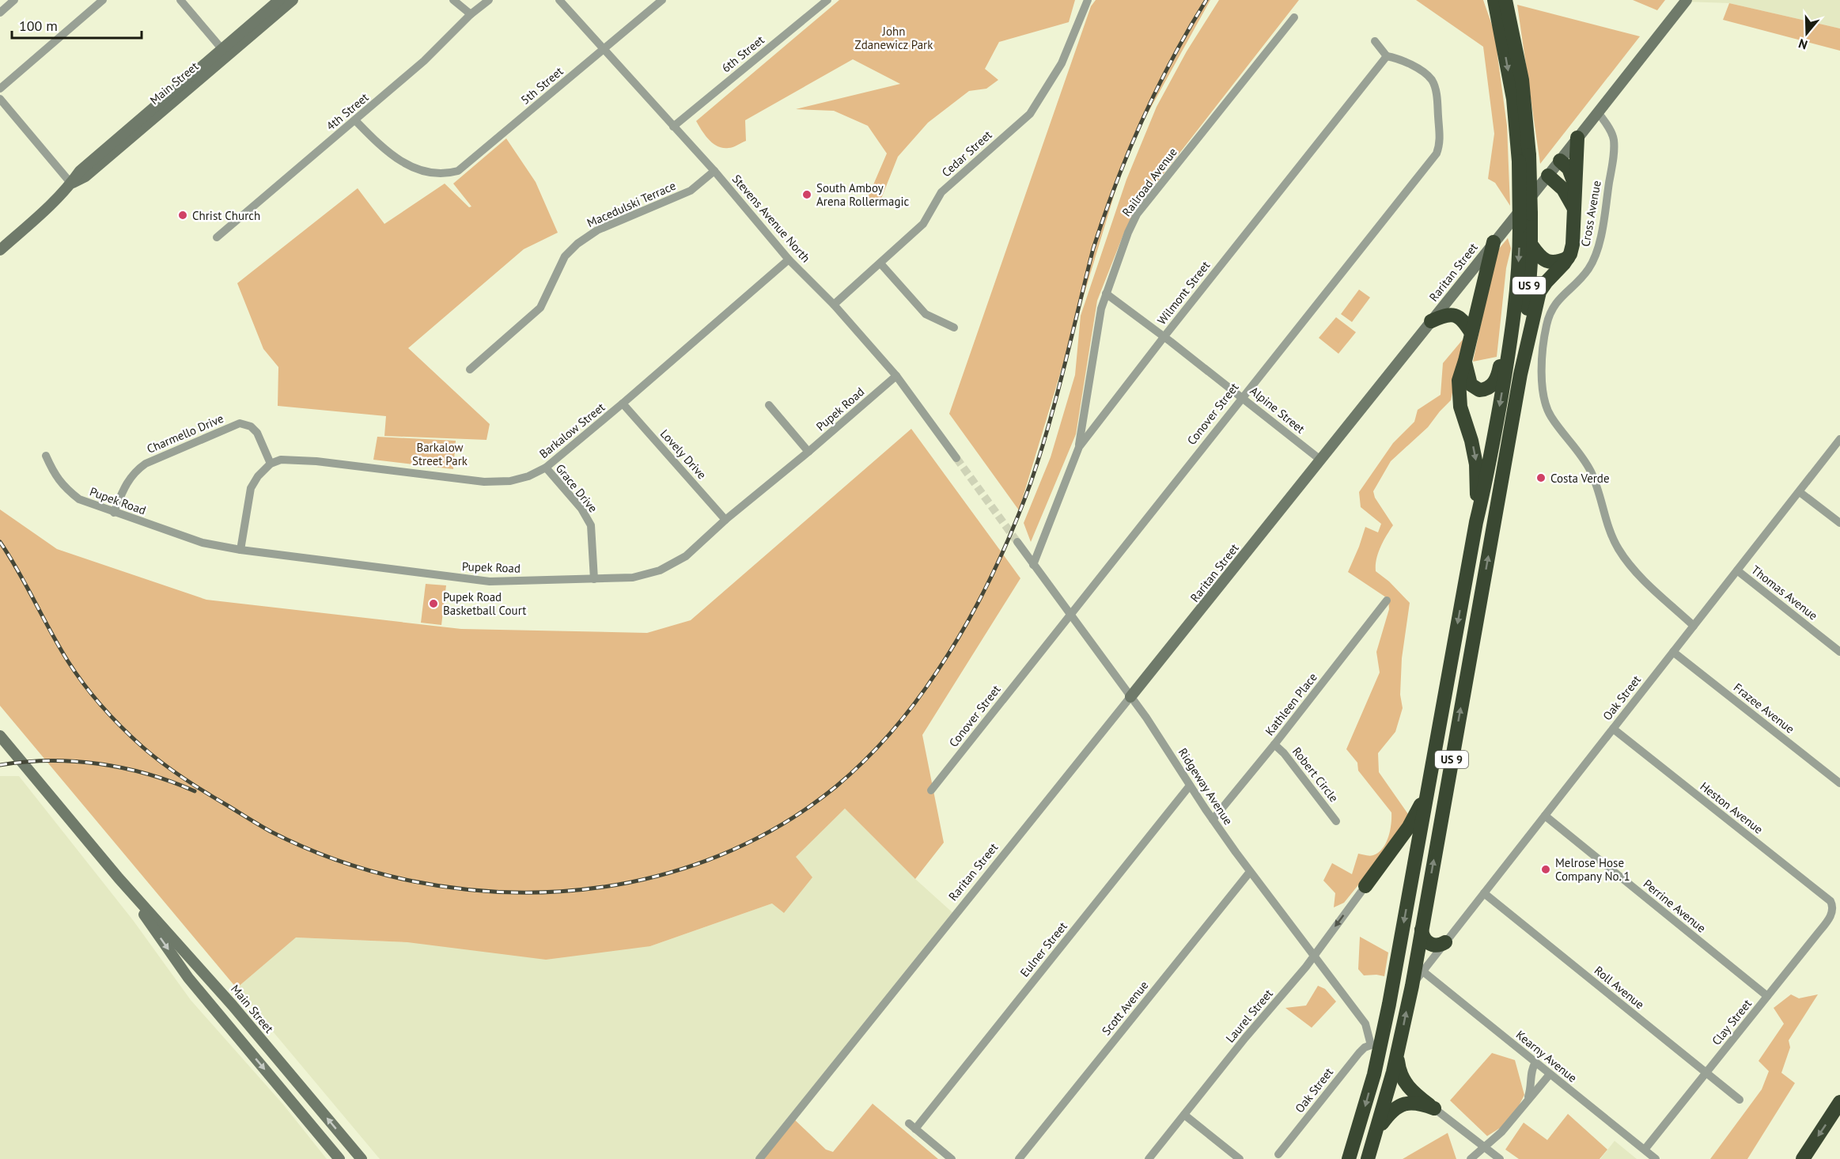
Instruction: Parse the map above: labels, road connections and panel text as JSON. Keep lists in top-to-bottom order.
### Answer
{
  "streets": {
    "highway": ["US 9"],
    "main road": ["Main Street", "Raritan Street"],
    "street": [
      "6th Street",
      "5th Street",
      "4th Street",
      "Cedar Street",
      "Railroad Avenue",
      "Macedulski Terrace",
      "Cross Avenue",
      "Stevens Avenue North",
      "Wilmont Street",
      "Pupek Road",
      "Alpine Street",
      "Conover Street",
      "Barkalow Street",
      "Charmello Drive",
      "Lovely Drive",
      "Grace Drive",
      "Thomas Avenue",
      "Oak Street",
      "Kathleen Place",
      "Frazee Avenue",
      "Robert Circle",
      "Ridgeway Avenue",
      "Heston Avenue",
      "Perrine Avenue",
      "Eulner Street",
      "Roll Avenue",
      "Scott Avenue",
      "Laurel Street",
      "Clay Street",
      "Kearny Avenue"
    ]
  },
  "crossings": [
    ["6th Street", "Stevens Avenue North"],
    ["5th Street", "4th Street"],
    ["5th Street", "Stevens Avenue North"],
    ["Cedar Street", "Stevens Avenue North"],
    ["Railroad Avenue", "Wilmont Street"],
    ["Railroad Avenue", "Alpine Street"],
    ["Macedulski Terrace", "Stevens Avenue North"],
    ["Cross Avenue", "Raritan Street"],
    ["Cross Avenue", "Oak Street"],
    ["Stevens Avenue North", "Pupek Road"],
    ["Stevens Avenue North", "Barkalow Street"],
    ["Raritan Street", "Alpine Street"],
    ["Raritan Street", "Ridgeway Avenue"],
    ["US 9", "Oak Street"],
    ["Wilmont Street", "Alpine Street"],
    ["Wilmont Street", "Conover Street"],
    ["Wilmont Street", "Ridgeway Avenue"],
    ["Pupek Road", "Charmello Drive"],
    ["Pupek Road", "Lovely Drive"],
    ["Pupek Road", "Grace Drive"],
    ["Alpine Street", "Conover Street"],
    ["Conover Street", "Ridgeway Avenue"],
    ["Barkalow Street", "Charmello Drive"],
    ["Barkalow Street", "Lovely Drive"],
    ["Barkalow Street", "Grace Drive"],
    ["Thomas Avenue", "Oak Street"],
    ["Oak Street", "Frazee Avenue"],
    ["Oak Street", "Ridgeway Avenue"],
    ["Oak Street", "Heston Avenue"],
    ["Oak Street", "Perrine Avenue"],
    ["Oak Street", "Roll Avenue"],
    ["Oak Street", "Kearny Avenue"],
    ["Kathleen Place", "Robert Circle"],
    ["Kathleen Place", "Ridgeway Avenue"],
    ["Ridgeway Avenue", "Eulner Street"],
    ["Ridgeway Avenue", "Scott Avenue"],
    ["Ridgeway Avenue", "Laurel Street"],
    ["Heston Avenue", "Clay Street"],
    ["Perrine Avenue", "Clay Street"],
    ["Roll Avenue", "Clay Street"],
    ["Clay Street", "Kearny Avenue"]
  ],
  "parks": ["John Zdanewicz Park", "Barkalow Street Park"],
  "places": [
    "South Amboy Arena Rollermagic",
    "Christ Church",
    "Costa Verde",
    "Pupek Road Basketball Court",
    "Melrose Hose Company No. 1"
  ],
  "scale_bar": "100 m",
  "north": "bottom"
}
